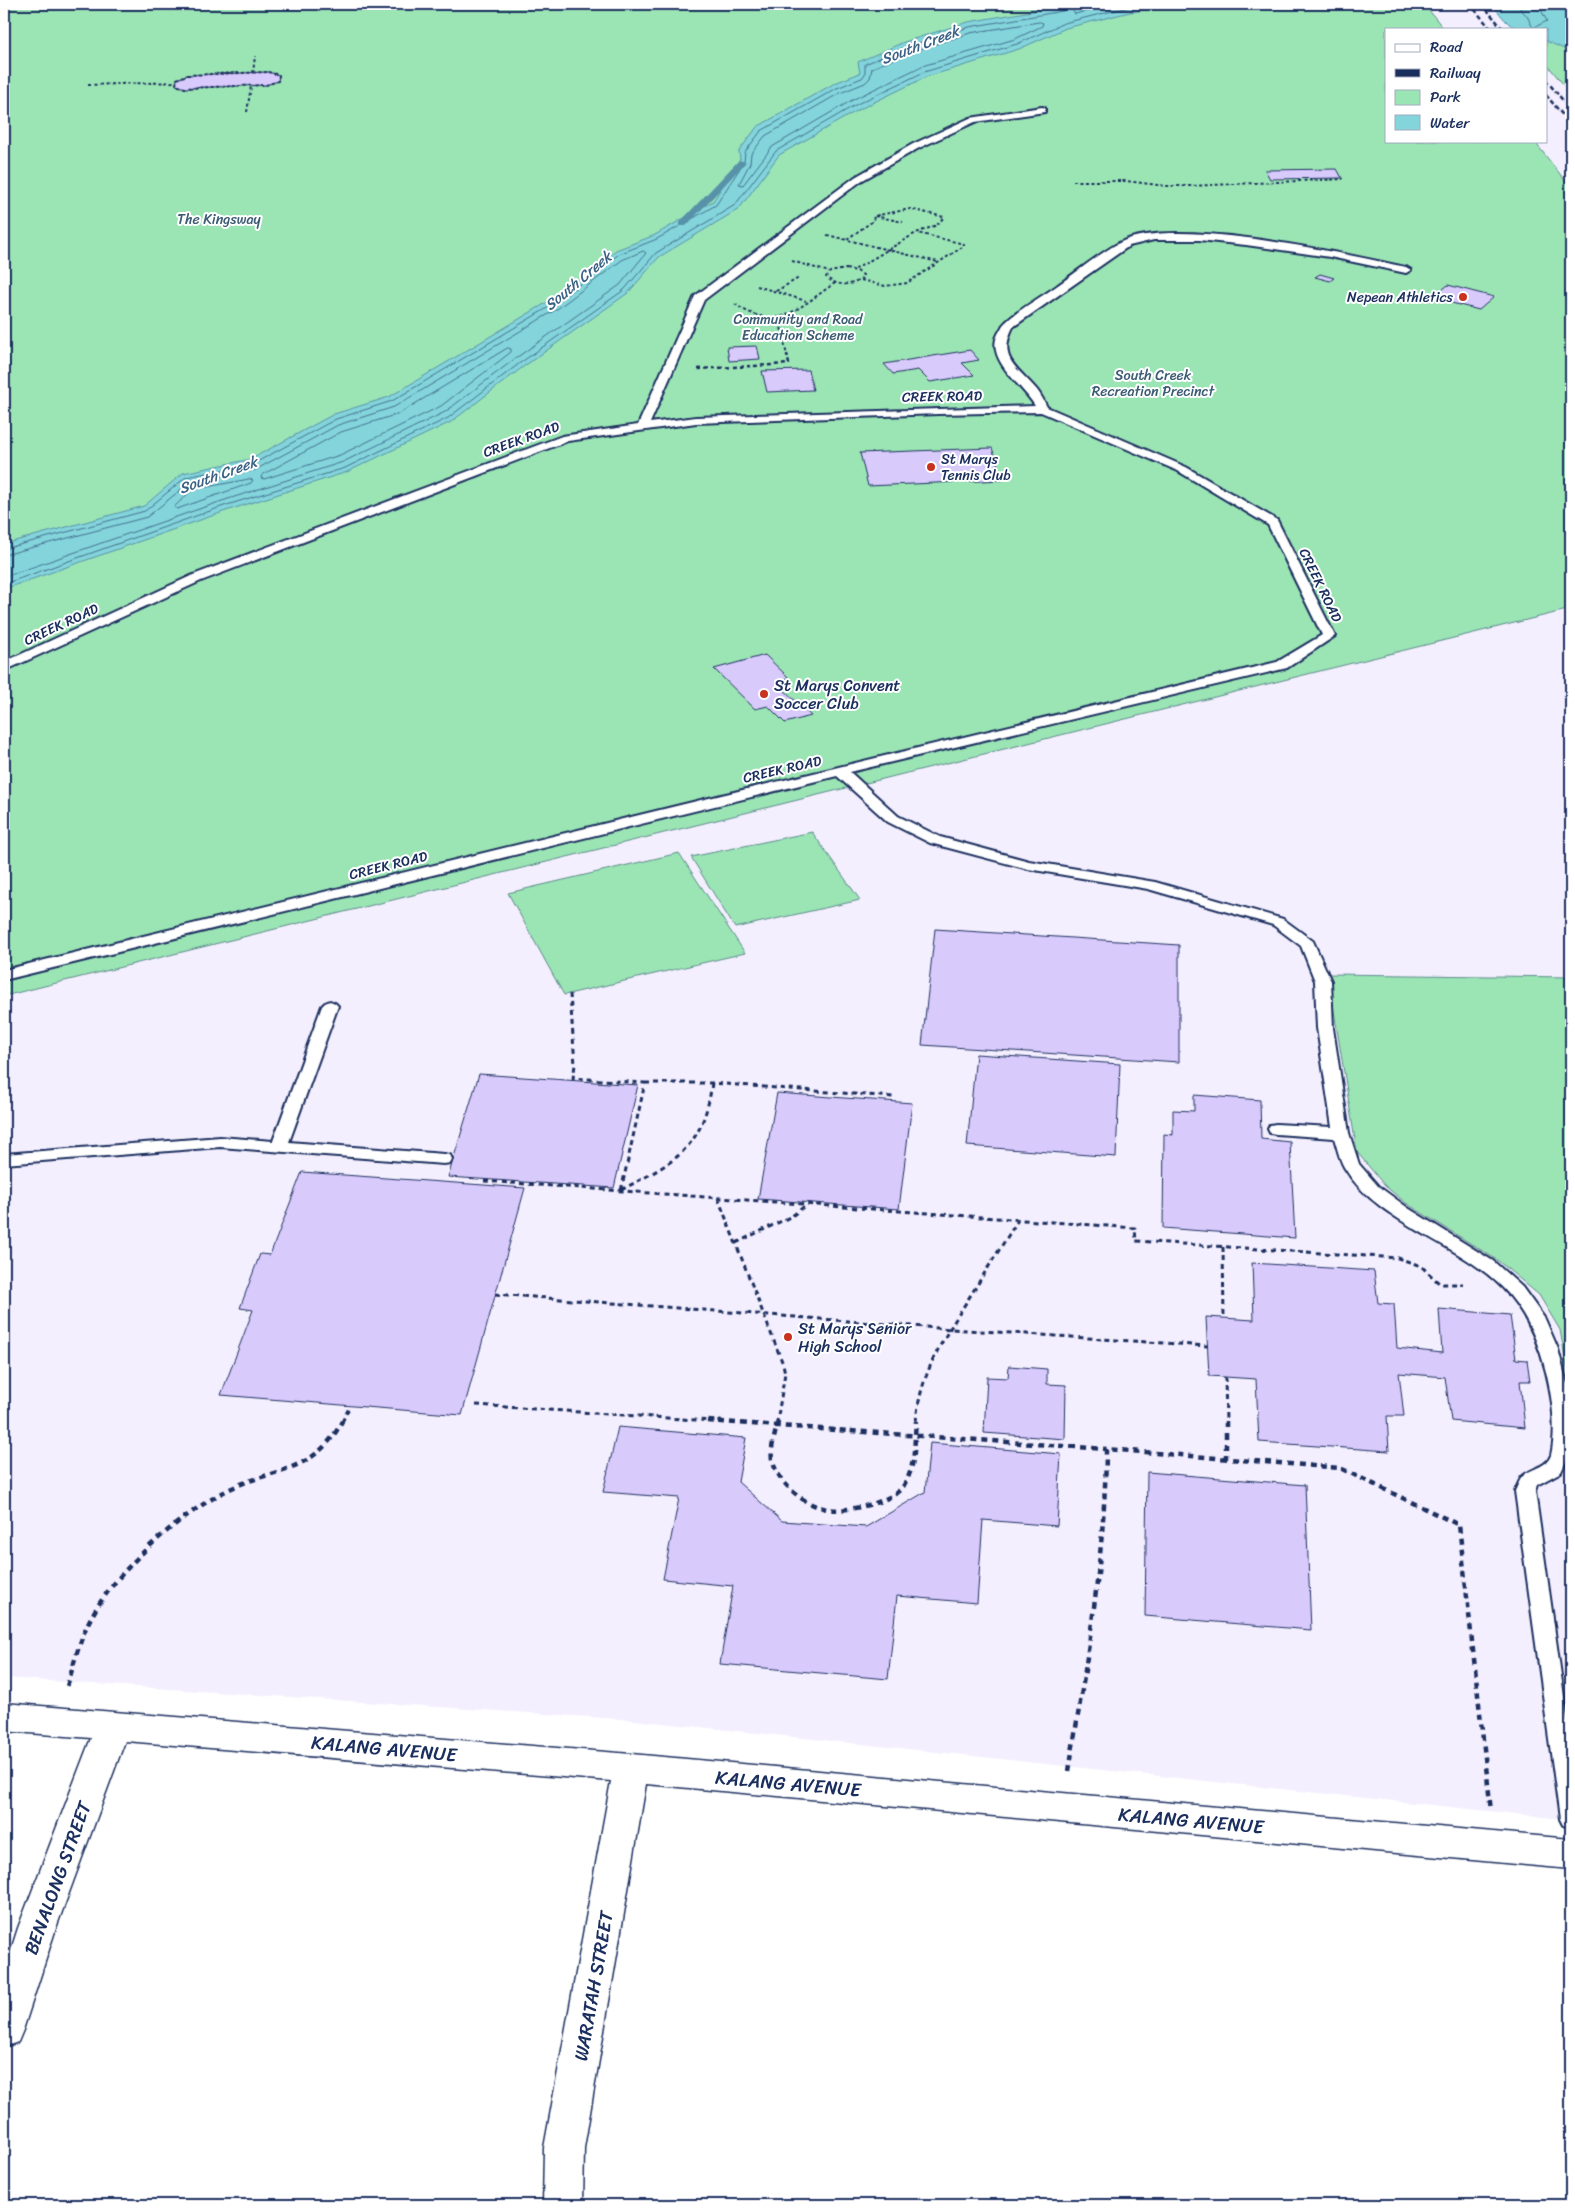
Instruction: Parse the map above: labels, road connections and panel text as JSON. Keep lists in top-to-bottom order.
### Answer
{
  "streets": {
    "street": ["KALANG AVENUE", "BENALONG STREET", "WARATAH STREET"],
    "lane": ["CREEK ROAD"]
  },
  "crossings": [
    ["KALANG AVENUE", "BENALONG STREET"],
    ["KALANG AVENUE", "WARATAH STREET"]
  ],
  "water": ["South Creek"],
  "parks": ["The Kingsway", "Community and Road Education Scheme", "South Creek Recreation Precinct"],
  "places": [
    "Nepean Athletics",
    "St Marys Tennis Club",
    "St Marys Convent Soccer Club",
    "St Marys Senior High School"
  ],
  "legend": [
    "Road",
    "Railway",
    "Park",
    "Water"
  ]
}
